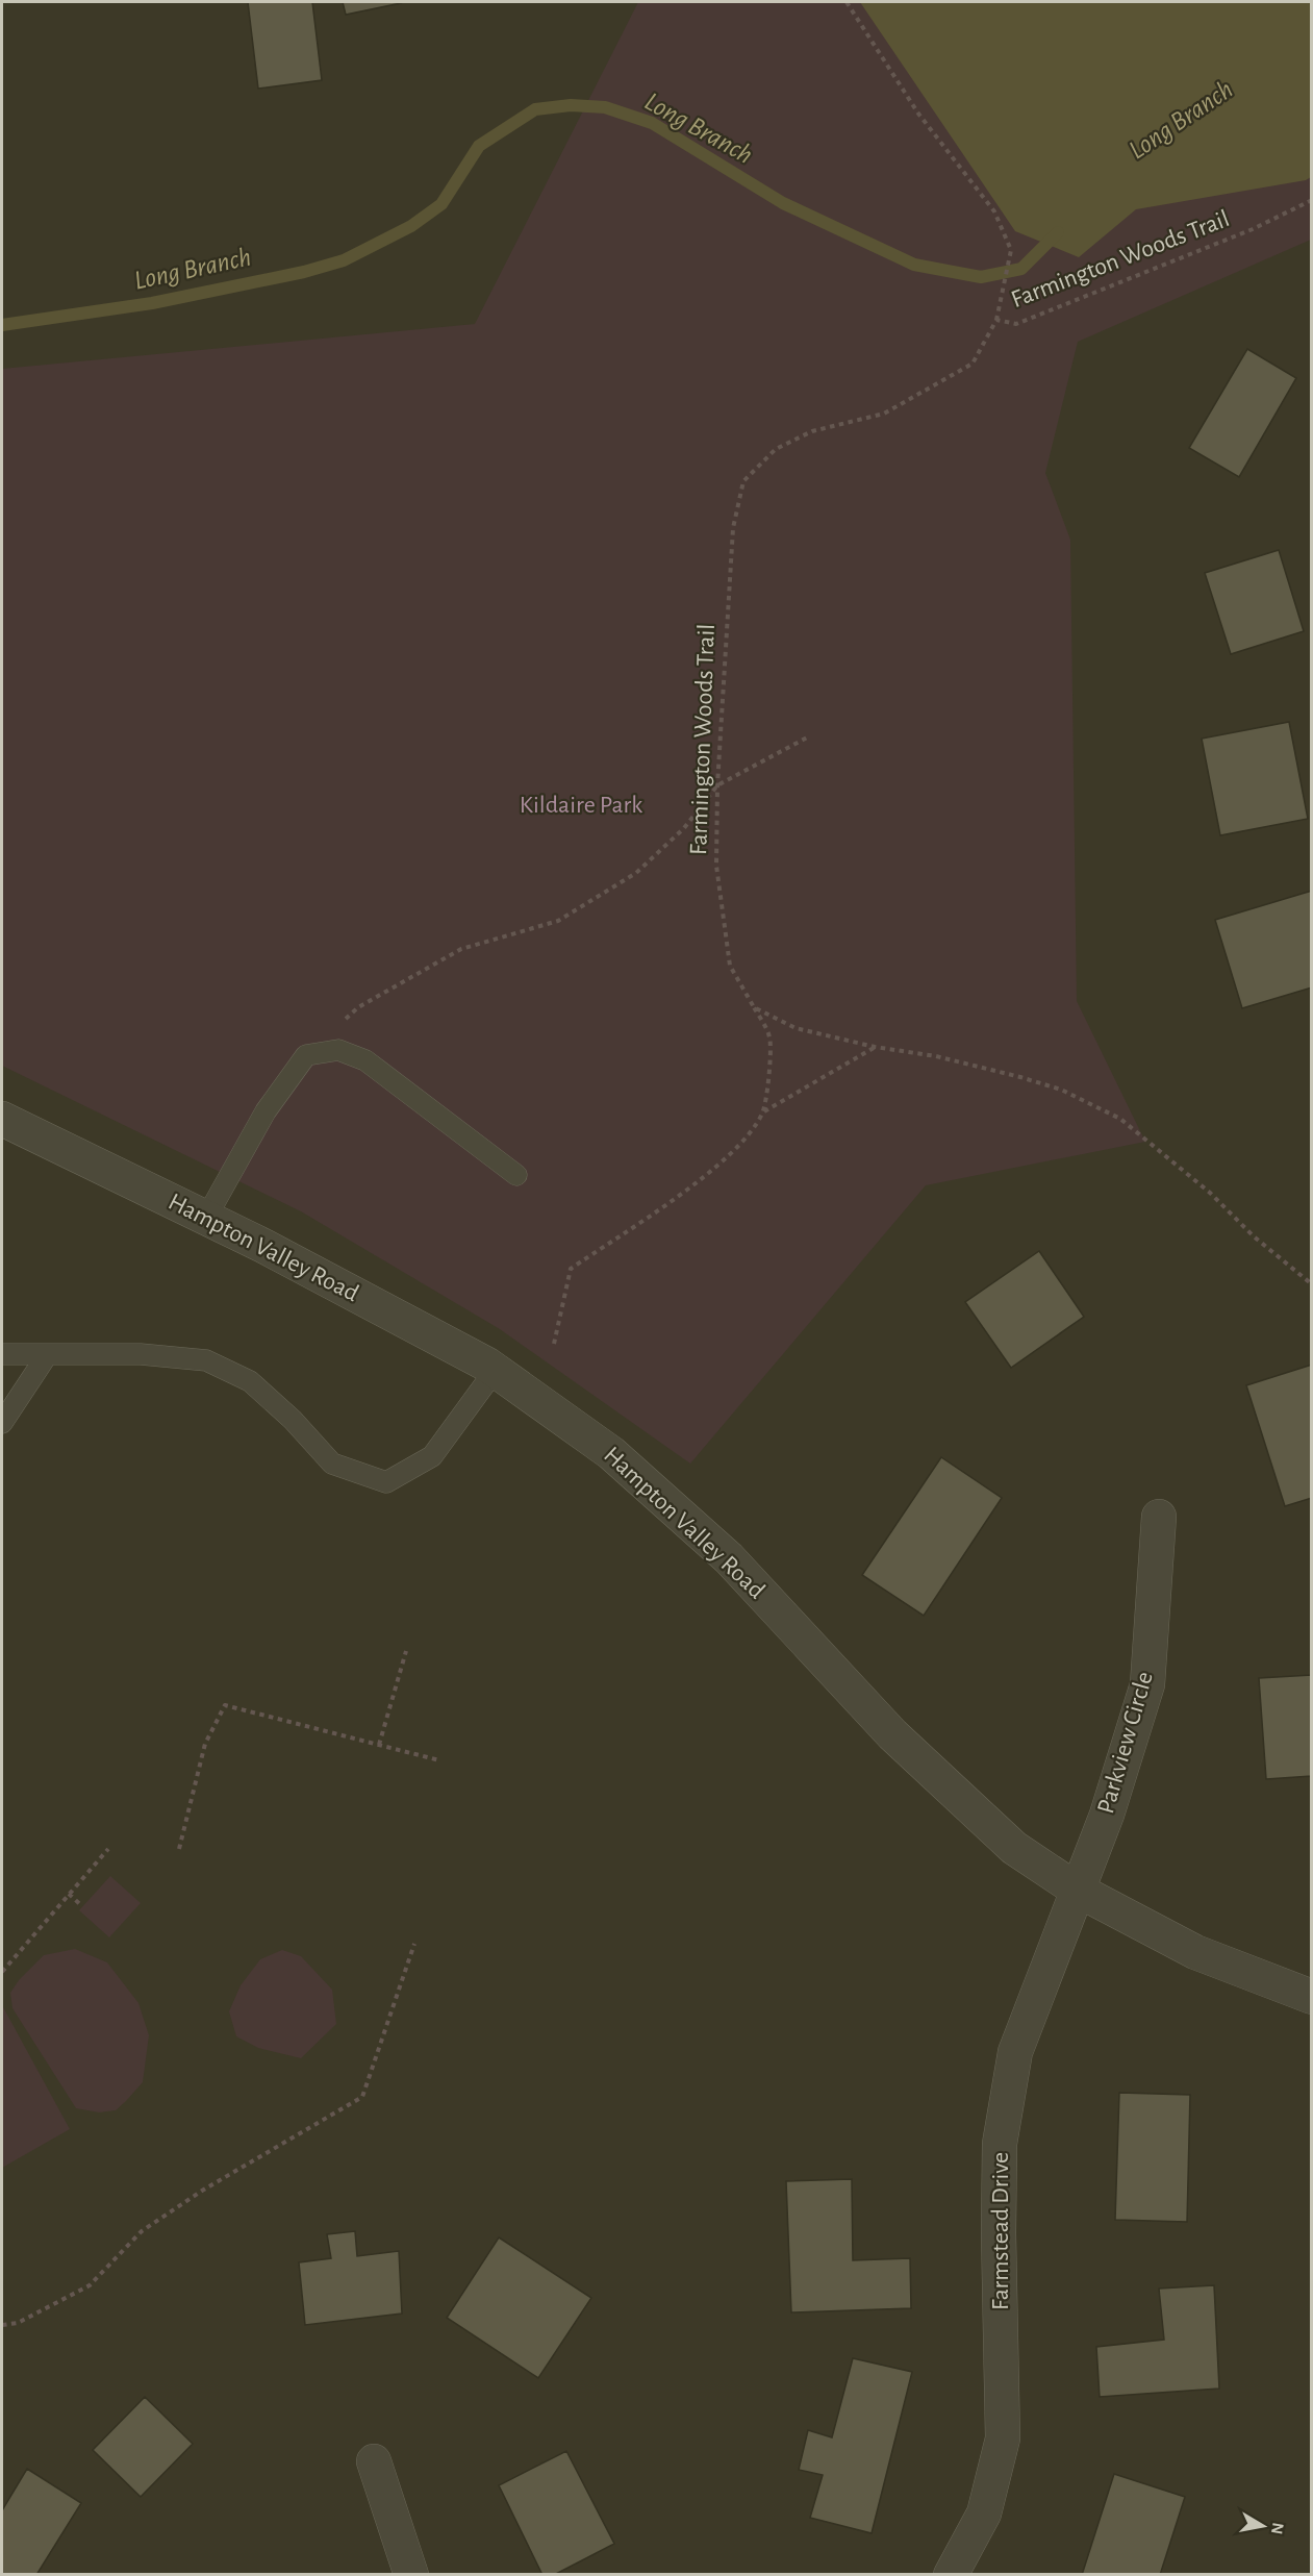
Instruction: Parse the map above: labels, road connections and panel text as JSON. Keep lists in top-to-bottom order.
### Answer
{
  "streets": {
    "street": ["Hampton Valley Road", "Parkview Circle", "Farmstead Drive"],
    "path": ["Farmington Woods Trail"]
  },
  "crossings": [
    ["Hampton Valley Road", "Parkview Circle"],
    ["Hampton Valley Road", "Farmstead Drive"],
    ["Parkview Circle", "Farmstead Drive"]
  ],
  "water": ["Long Branch"],
  "parks": ["Kildaire Park"],
  "north": "right"
}
